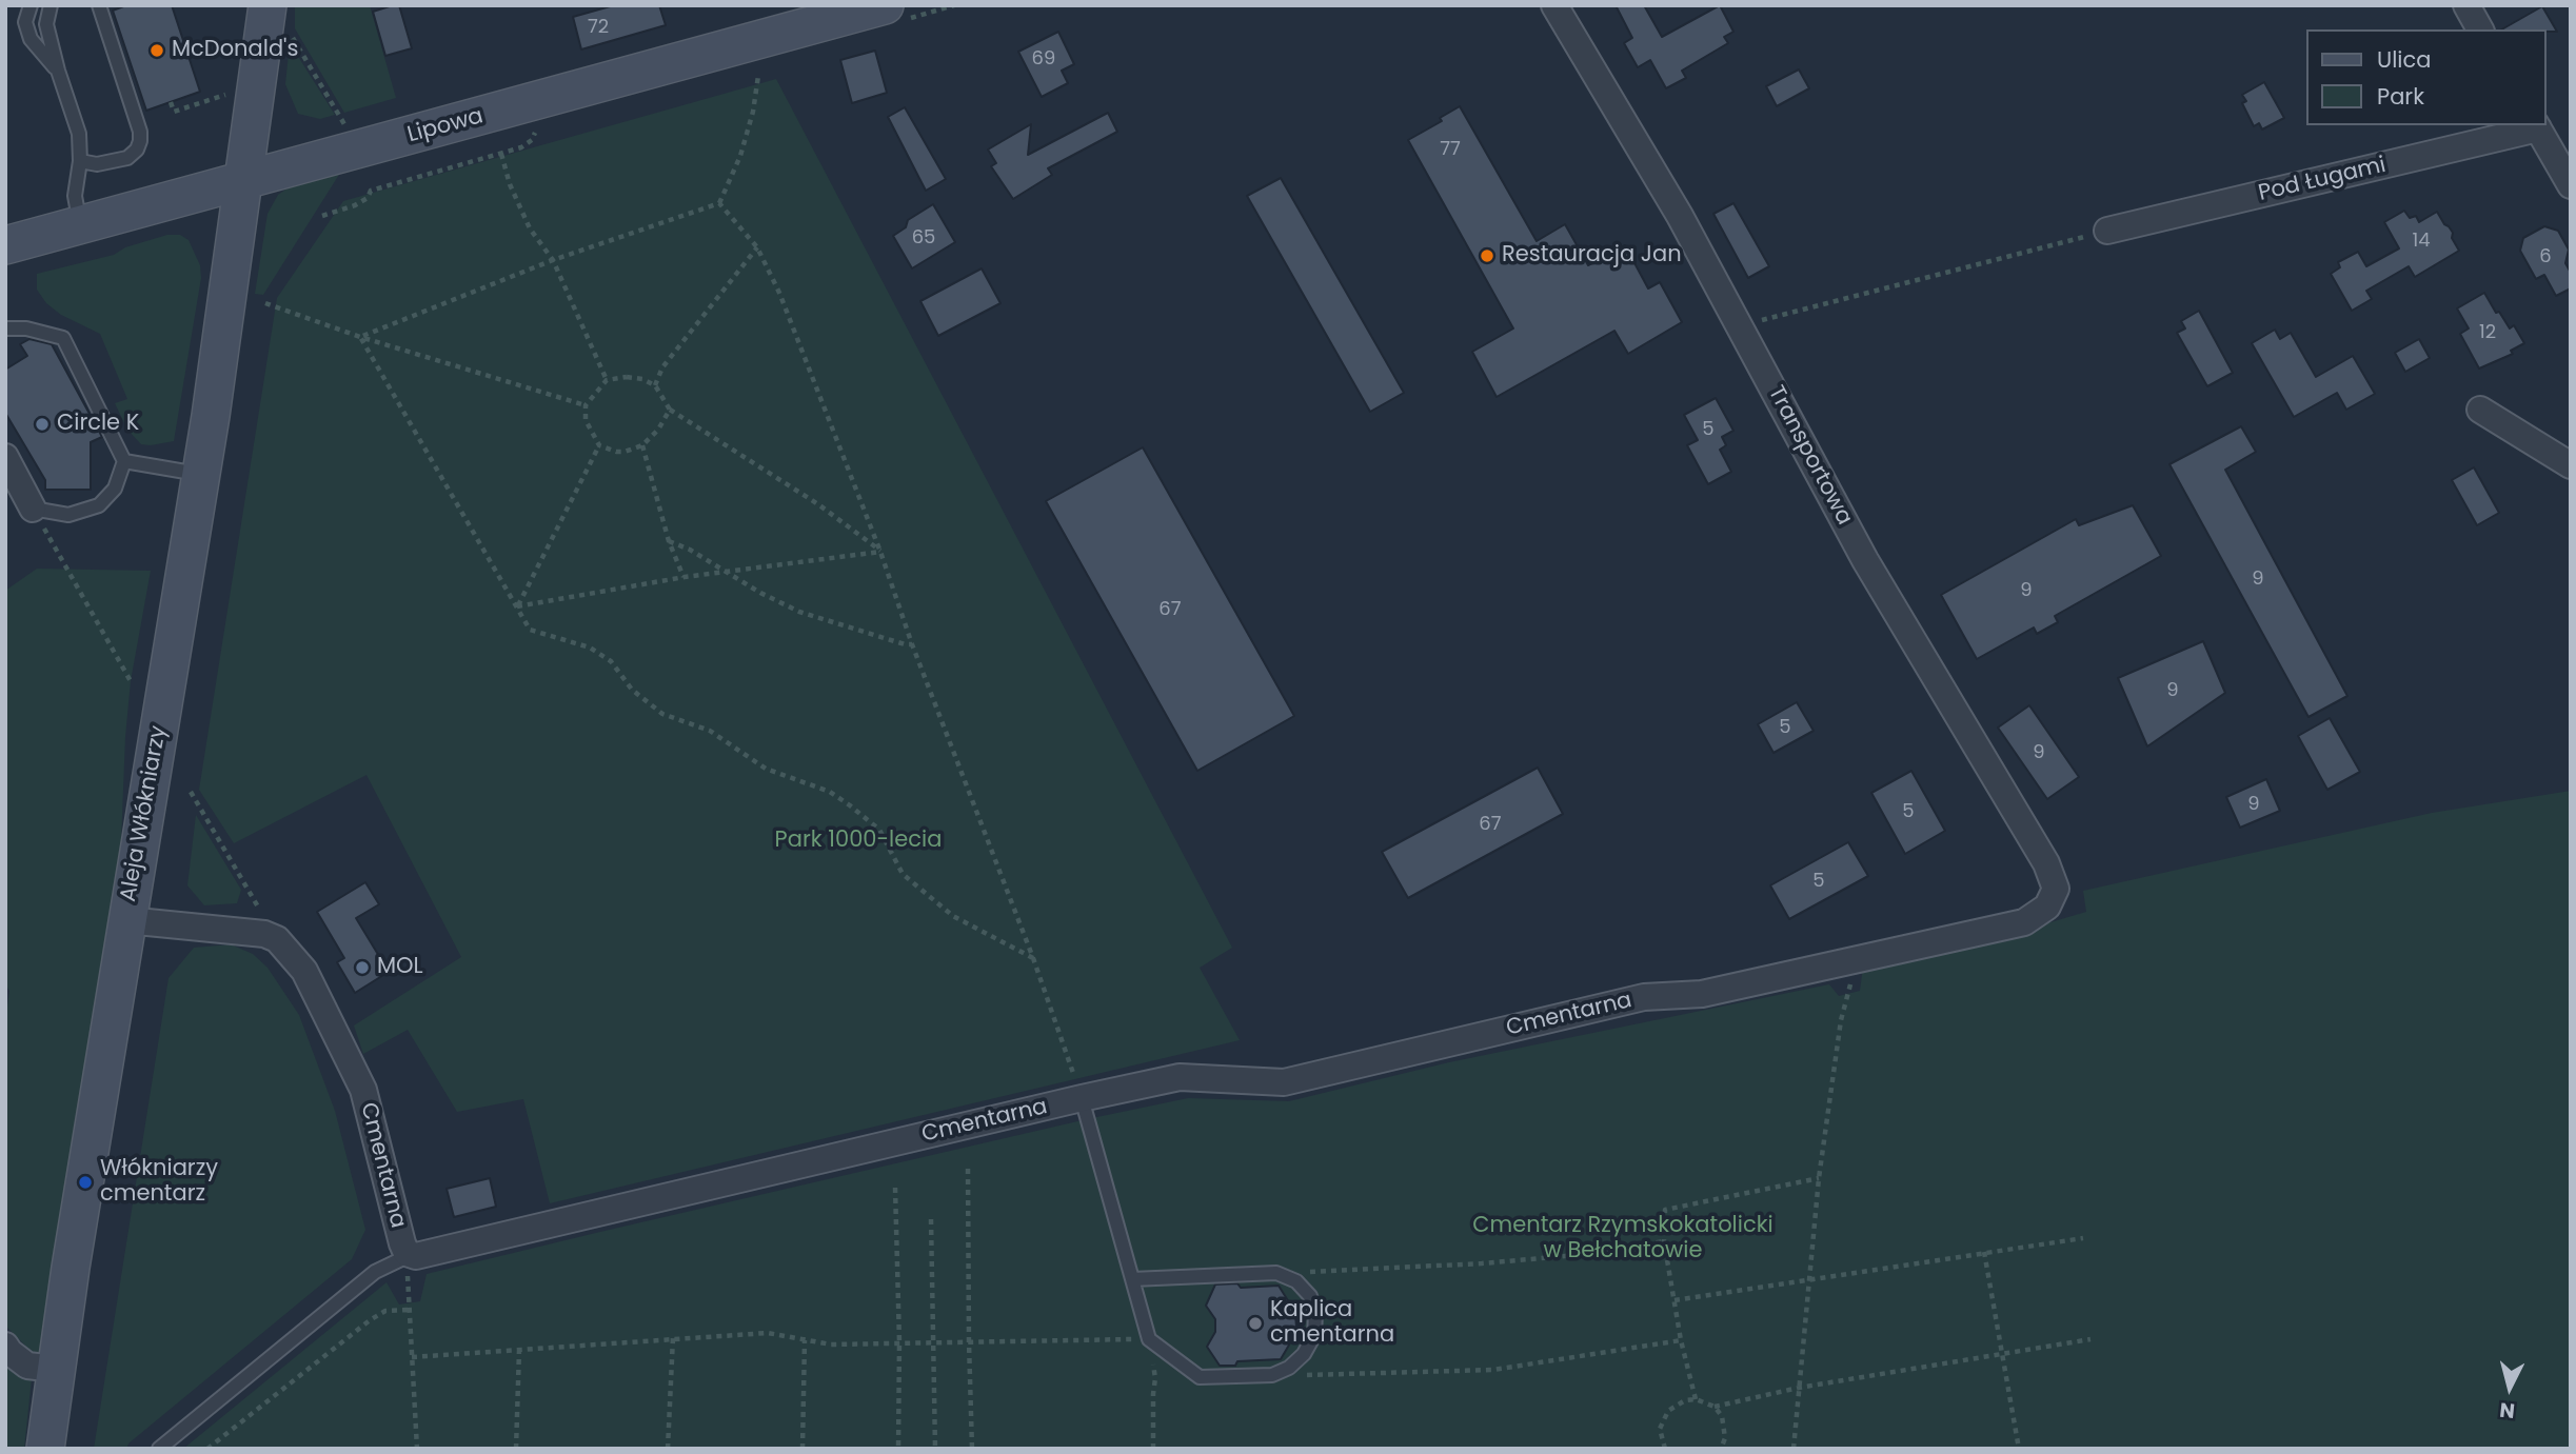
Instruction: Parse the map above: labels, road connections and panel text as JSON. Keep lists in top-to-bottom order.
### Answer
{
  "streets": {
    "main road": ["Lipowa", "Aleja Włókniarzy"],
    "street": ["Pod Ługami", "Transportowa", "Cmentarna"]
  },
  "crossings": [
    ["Lipowa", "Aleja Włókniarzy"],
    ["Transportowa", "Cmentarna"]
  ],
  "parks": ["Park 1000-lecia", "Cmentarz Rzymskokatolicki w Bełchatowie"],
  "places": [
    "McDonald's",
    "Restauracja Jan",
    "Circle K",
    "MOL",
    "Włókniarzy cmentarz",
    "Kaplica cmentarna"
  ],
  "house_numbers": [
    "72",
    "69",
    "77",
    "65",
    "14",
    "6",
    "12",
    "5",
    "9",
    "9",
    "67",
    "9",
    "5",
    "9",
    "9",
    "5",
    "67",
    "5"
  ],
  "legend": ["Ulica", "Park"],
  "north": "bottom"
}
